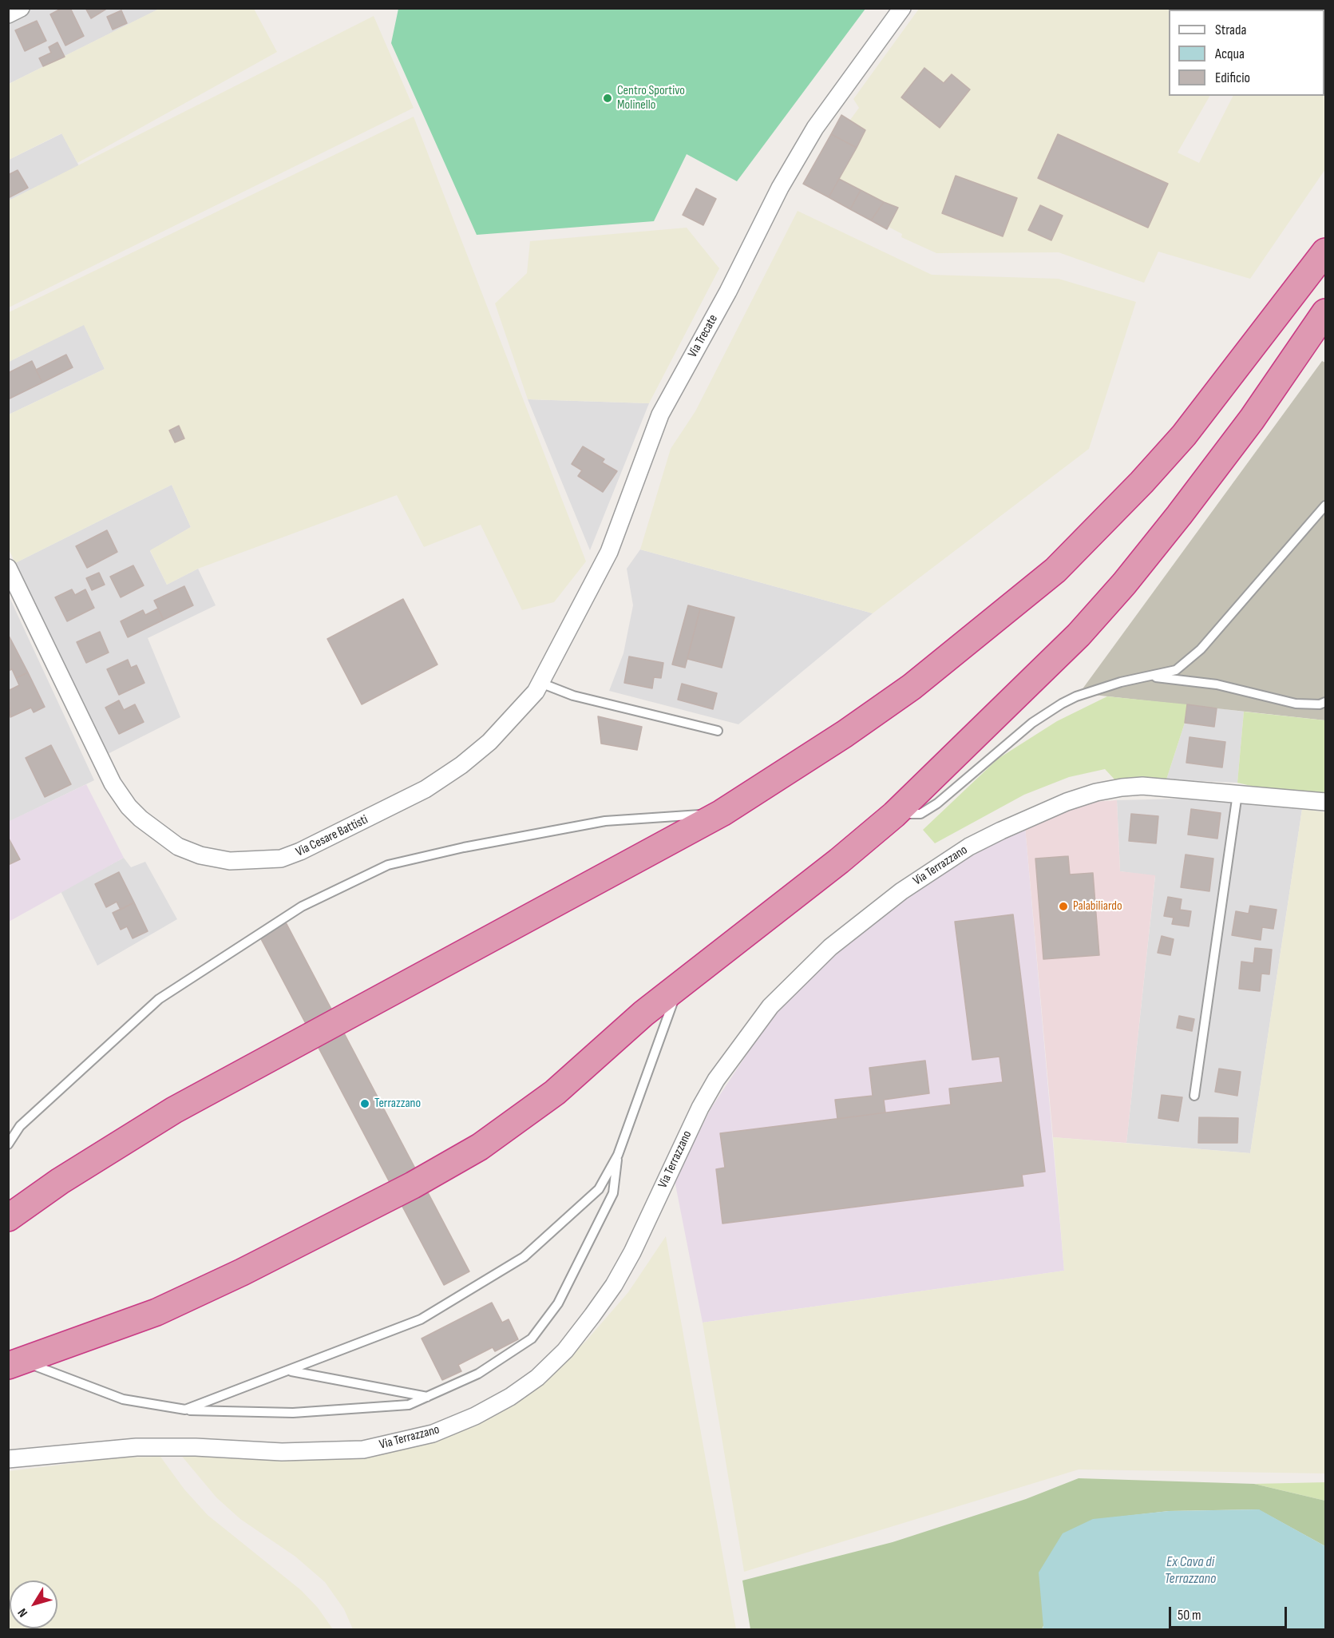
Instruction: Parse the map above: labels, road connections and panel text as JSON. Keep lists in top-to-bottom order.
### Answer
{
  "streets": {
    "street": ["Via Trecate", "Via Cesare Battisti", "Via Terrazzano"]
  },
  "crossings": [
    ["Via Trecate", "Via Cesare Battisti"]
  ],
  "water": ["Ex Cava di Terrazzano"],
  "places": ["Centro Sportivo Molinello", "Palabiliardo", "Terrazzano"],
  "legend": ["Strada", "Acqua", "Edificio"],
  "scale_bar": "50 m",
  "north": "bottom left"
}
